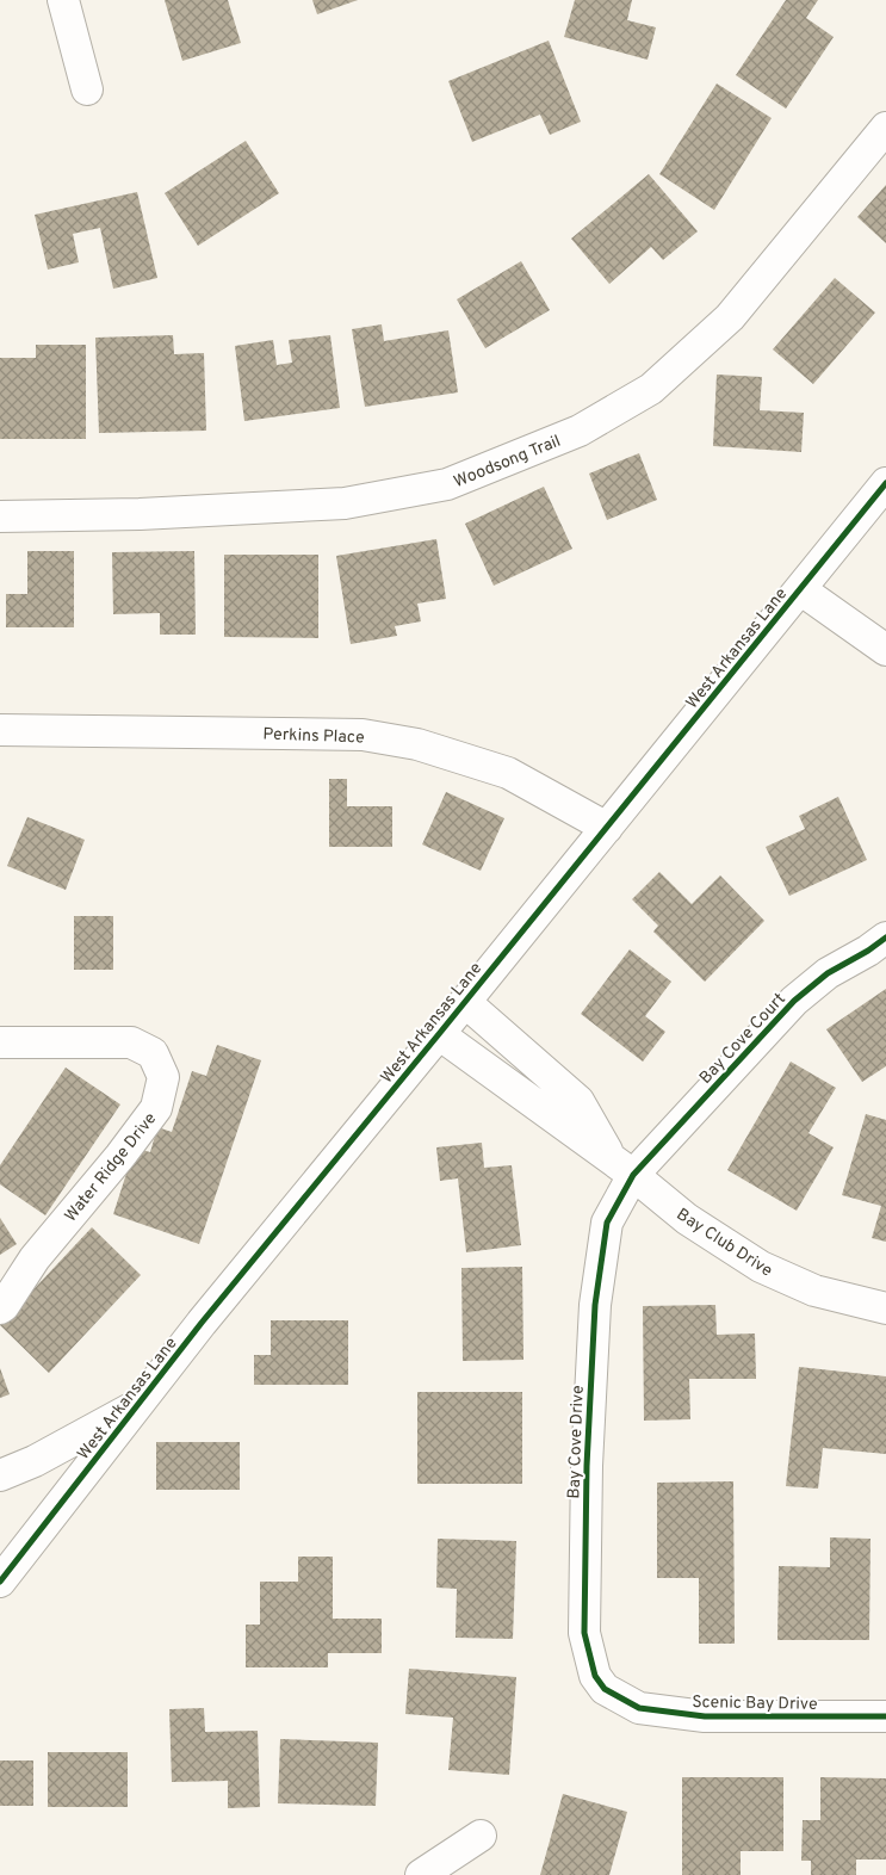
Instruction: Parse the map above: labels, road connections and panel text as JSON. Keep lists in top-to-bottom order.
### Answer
{
  "streets": {
    "street": [
      "Woodsong Trail",
      "West Arkansas Lane",
      "Perkins Place",
      "Bay Cove Court",
      "Water Ridge Drive",
      "Bay Club Drive",
      "Bay Cove Drive",
      "Scenic Bay Drive"
    ]
  },
  "crossings": [
    ["West Arkansas Lane", "Perkins Place"],
    ["West Arkansas Lane", "Bay Club Drive"],
    ["Bay Cove Court", "Bay Club Drive"],
    ["Bay Cove Court", "Bay Cove Drive"],
    ["Bay Club Drive", "Bay Cove Drive"],
    ["Bay Cove Drive", "Scenic Bay Drive"]
  ]
}
